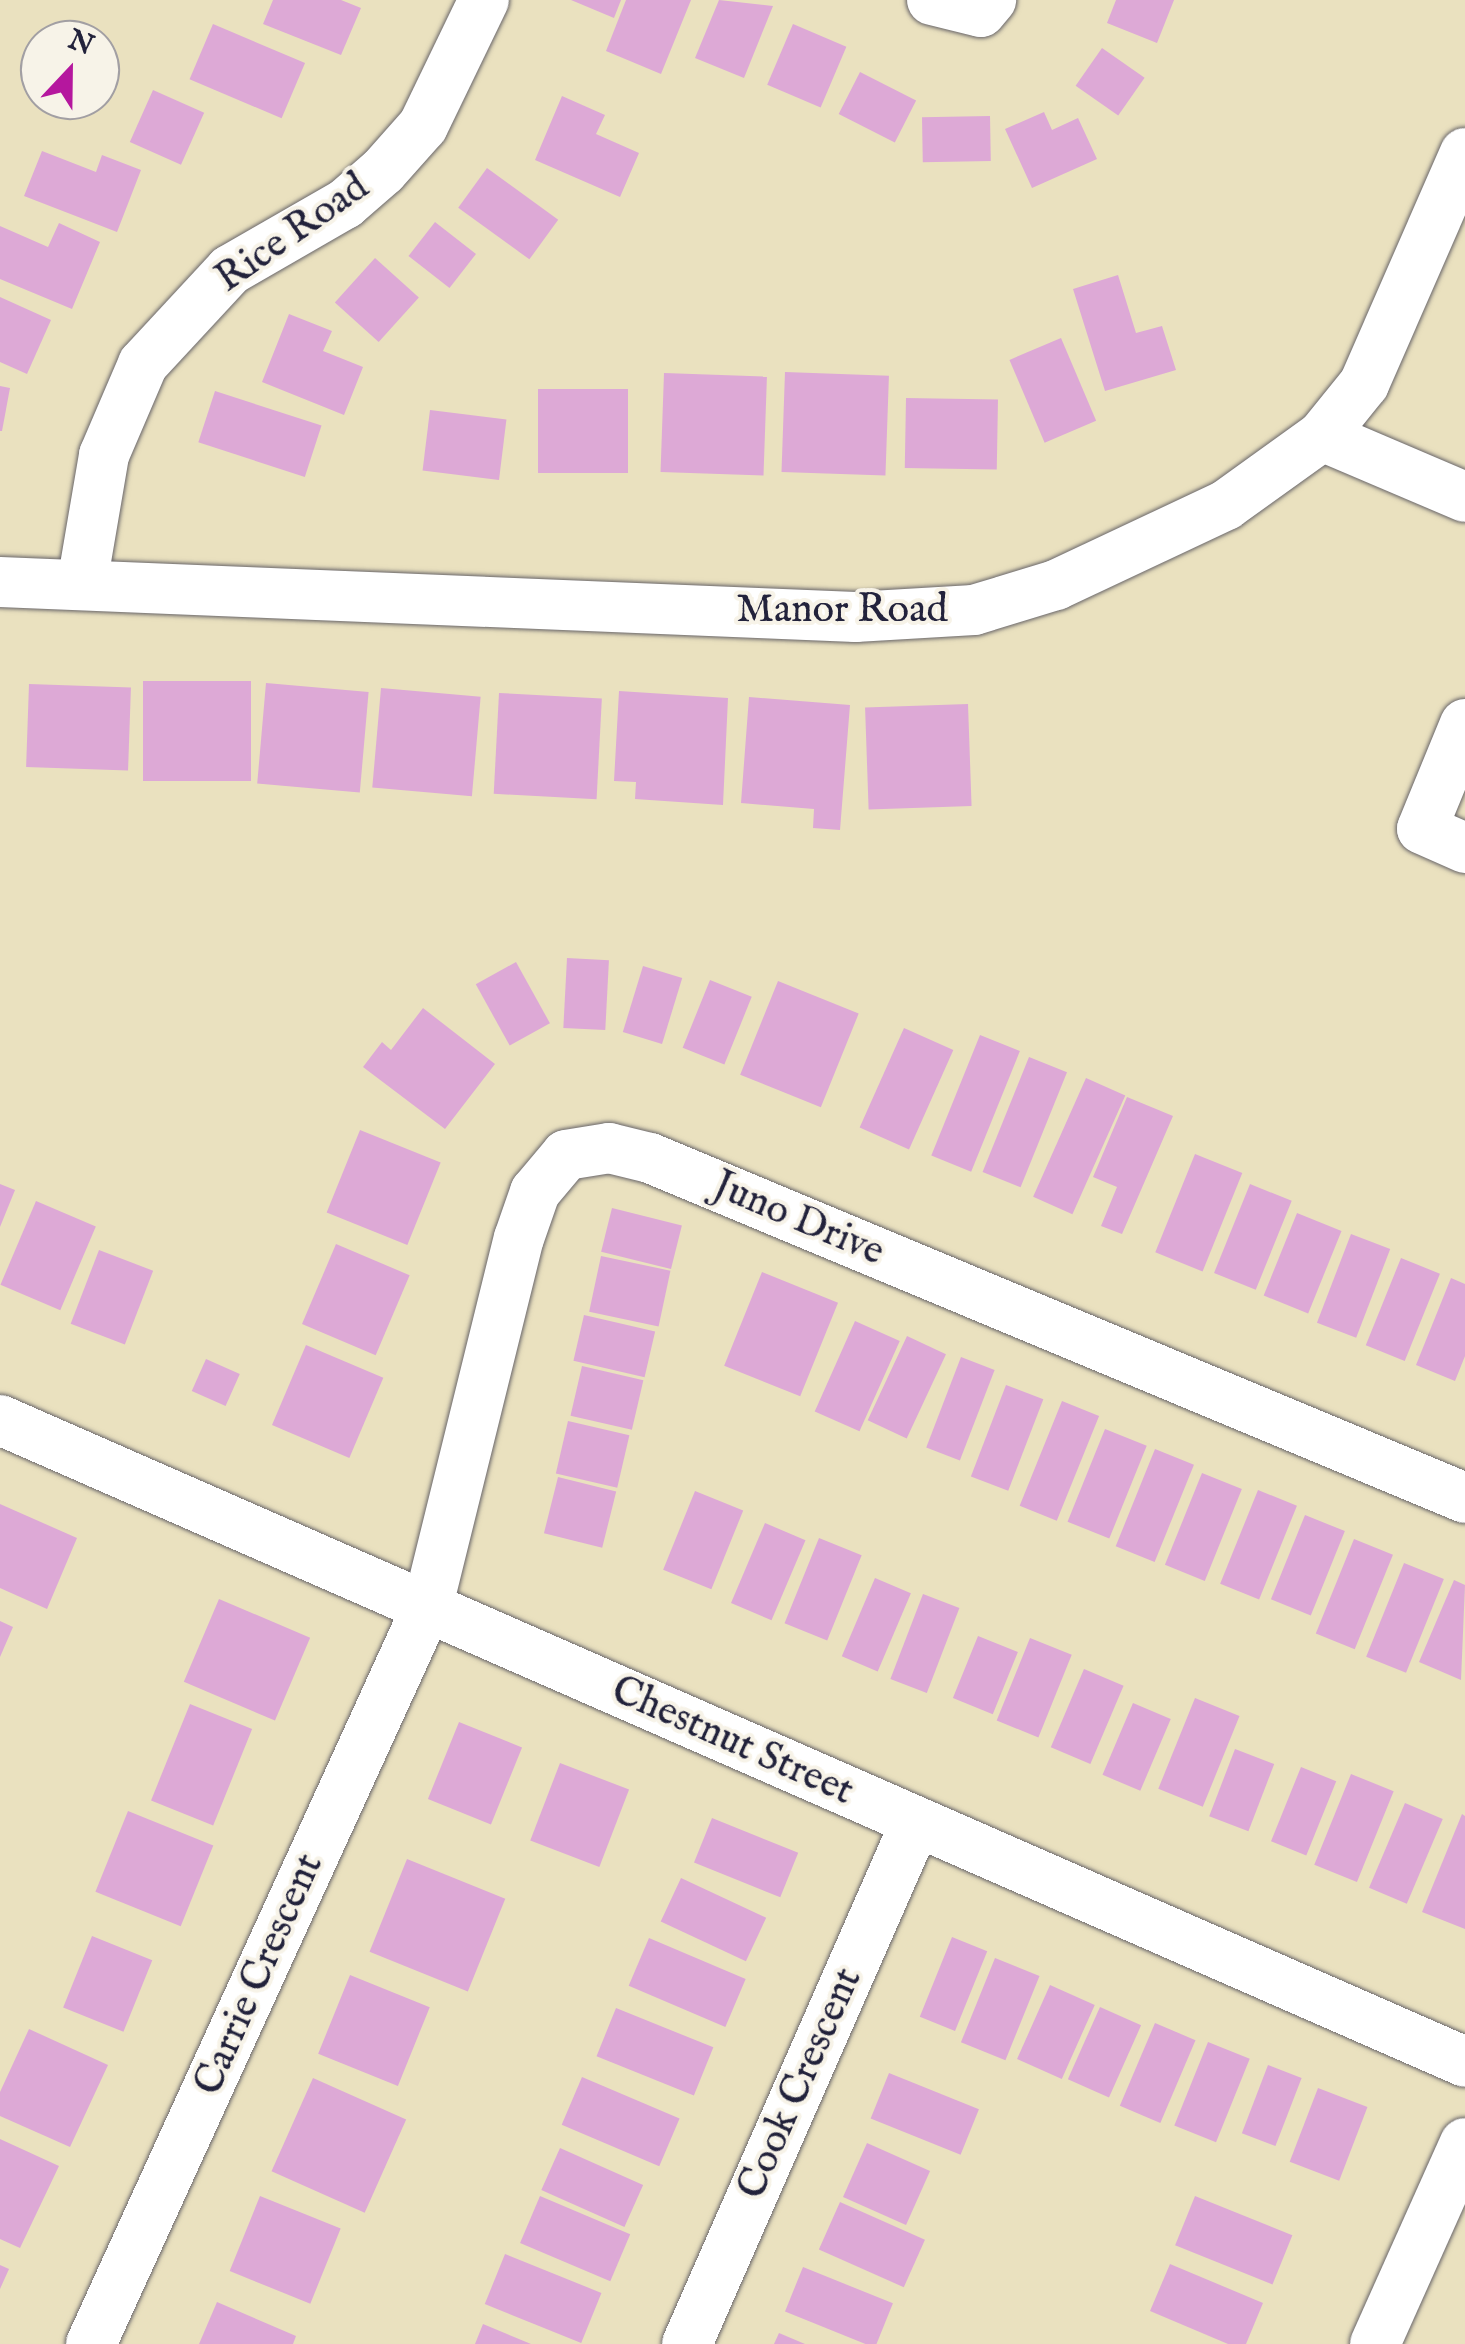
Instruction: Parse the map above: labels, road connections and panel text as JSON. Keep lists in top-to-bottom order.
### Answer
{
  "streets": {
    "street": [
      "Rice Road",
      "Manor Road",
      "Juno Drive",
      "Chestnut Street",
      "Carrie Crescent",
      "Cook Crescent"
    ]
  },
  "crossings": [
    ["Rice Road", "Manor Road"],
    ["Juno Drive", "Chestnut Street"],
    ["Juno Drive", "Carrie Crescent"],
    ["Chestnut Street", "Carrie Crescent"],
    ["Chestnut Street", "Cook Crescent"]
  ],
  "north": "top"
}
